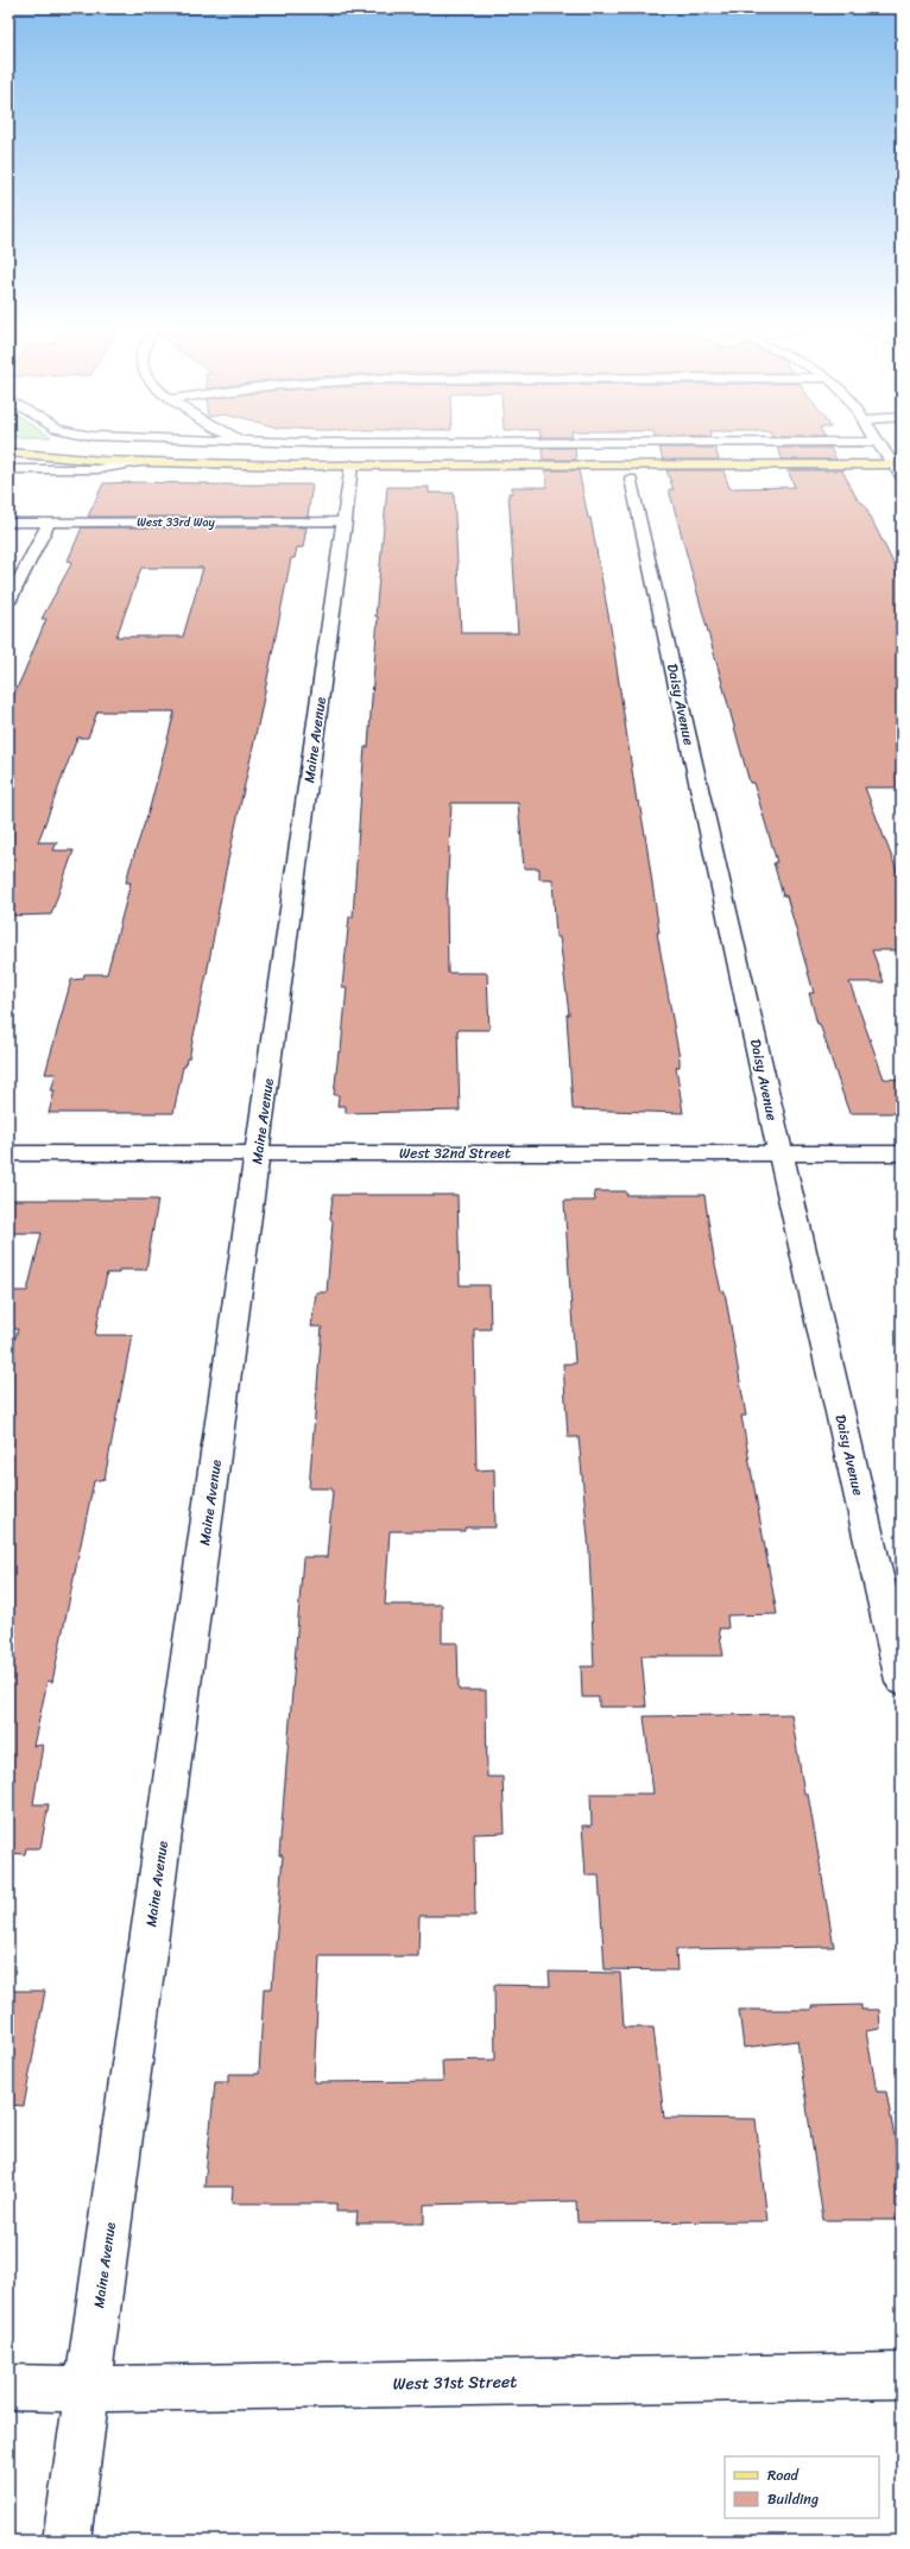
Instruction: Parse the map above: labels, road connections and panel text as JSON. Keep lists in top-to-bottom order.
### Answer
{
  "streets": {
    "street": [
      "West 33rd Way",
      "Daisy Avenue",
      "Maine Avenue",
      "West 32nd Street",
      "West 31st Street"
    ]
  },
  "crossings": [
    ["West 33rd Way", "Maine Avenue"],
    ["Daisy Avenue", "West 32nd Street"],
    ["Maine Avenue", "West 32nd Street"],
    ["Maine Avenue", "West 31st Street"]
  ],
  "legend": ["Road", "Building"]
}
